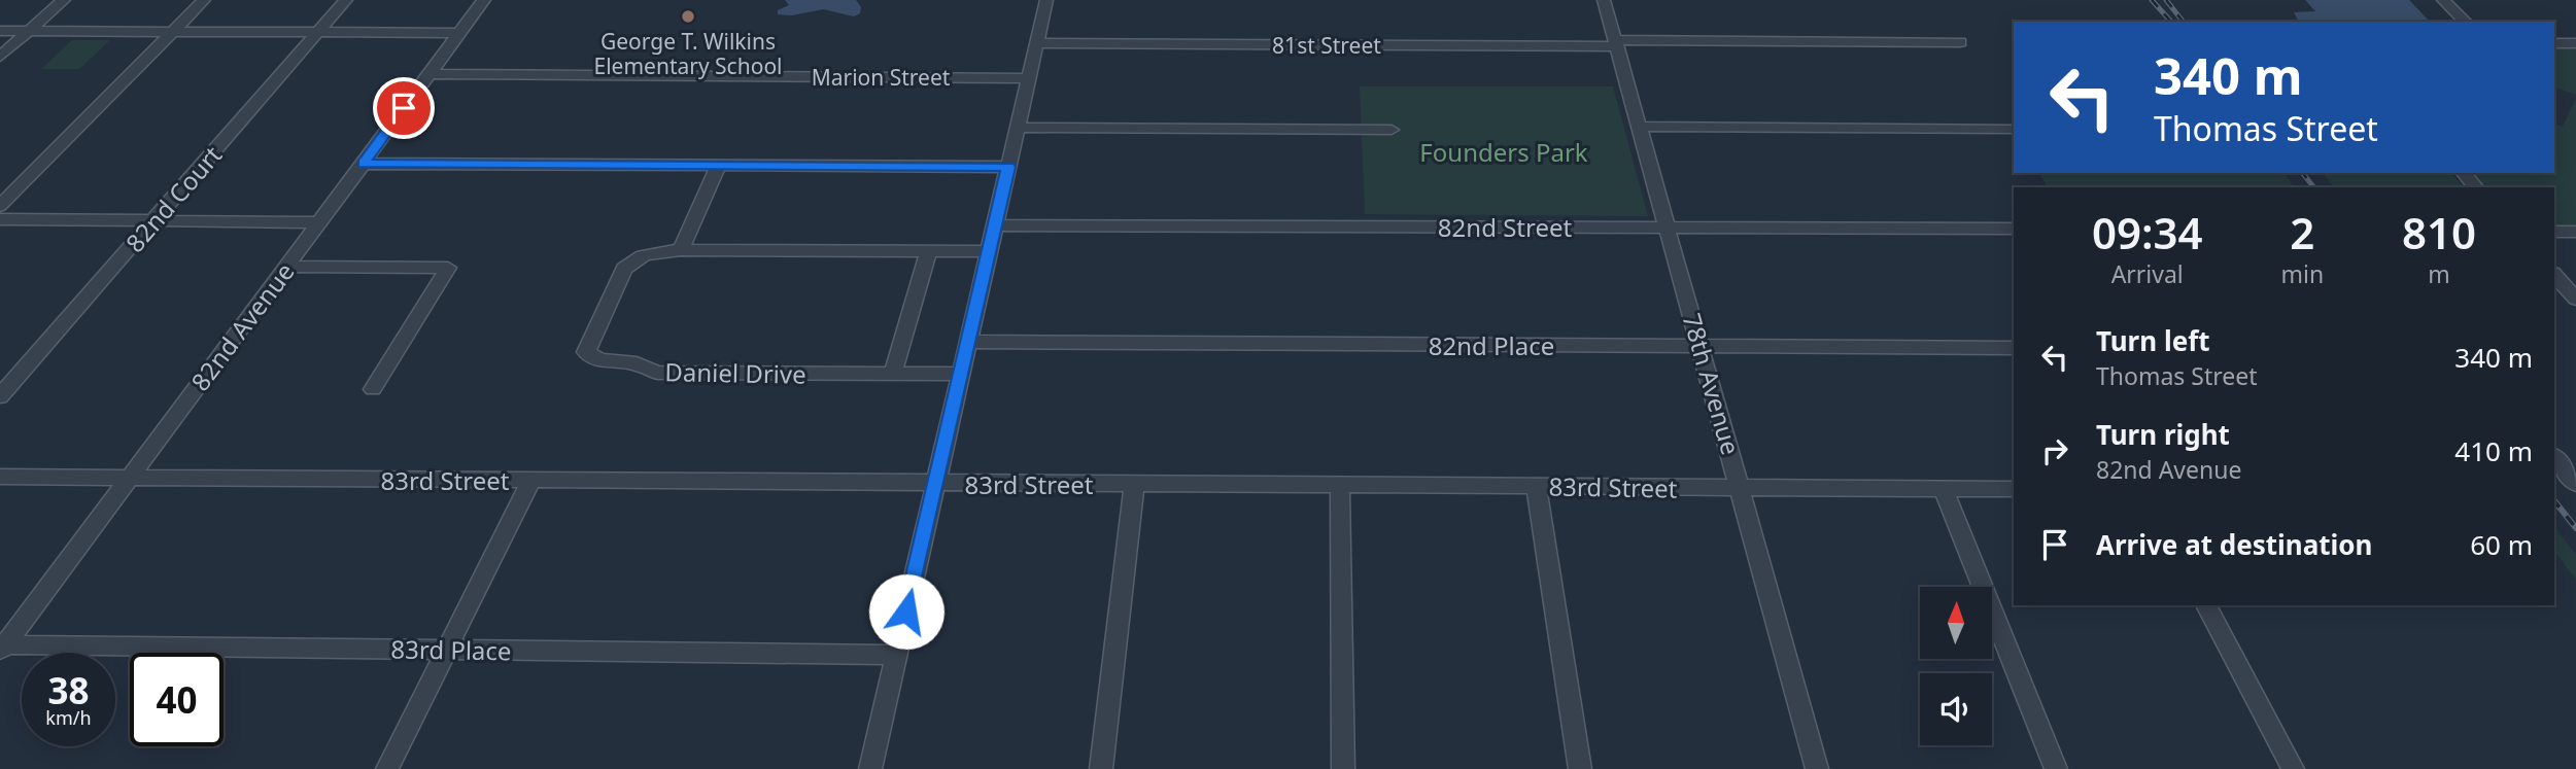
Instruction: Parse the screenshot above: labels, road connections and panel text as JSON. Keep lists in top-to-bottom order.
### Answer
{
  "streets": {
    "street": [
      "81st Street",
      "Marion Street",
      "82nd Court",
      "82nd Street",
      "82nd Avenue",
      "82nd Place",
      "Daniel Drive",
      "78th Avenue",
      "83rd Street",
      "83rd Place"
    ]
  },
  "crossings": [
    ["81st Street", "78th Avenue"],
    ["Marion Street", "82nd Avenue"],
    ["82nd Street", "78th Avenue"],
    ["82nd Avenue", "83rd Street"],
    ["82nd Avenue", "83rd Place"],
    ["82nd Place", "78th Avenue"],
    ["78th Avenue", "83rd Street"]
  ],
  "parks": ["Founders Park"],
  "places": ["George T. Wilkins Elementary School"],
  "north": "top",
  "page": {
    "turn": ["340 m", "Thomas Street"],
    "eta": [
      "09:34",
      "Arrival",
      "2",
      "min",
      "810",
      "m"
    ],
    "list": [
      {
        "name": "Turn left",
        "note": "Thomas Street",
        "value": "340 m"
      },
      {
        "name": "Turn right",
        "note": "82nd Avenue",
        "value": "410 m"
      },
      {
        "name": "Arrive at destination",
        "value": "60 m"
      }
    ],
    "speed": "38 km/h",
    "limit": "40"
  }
}
